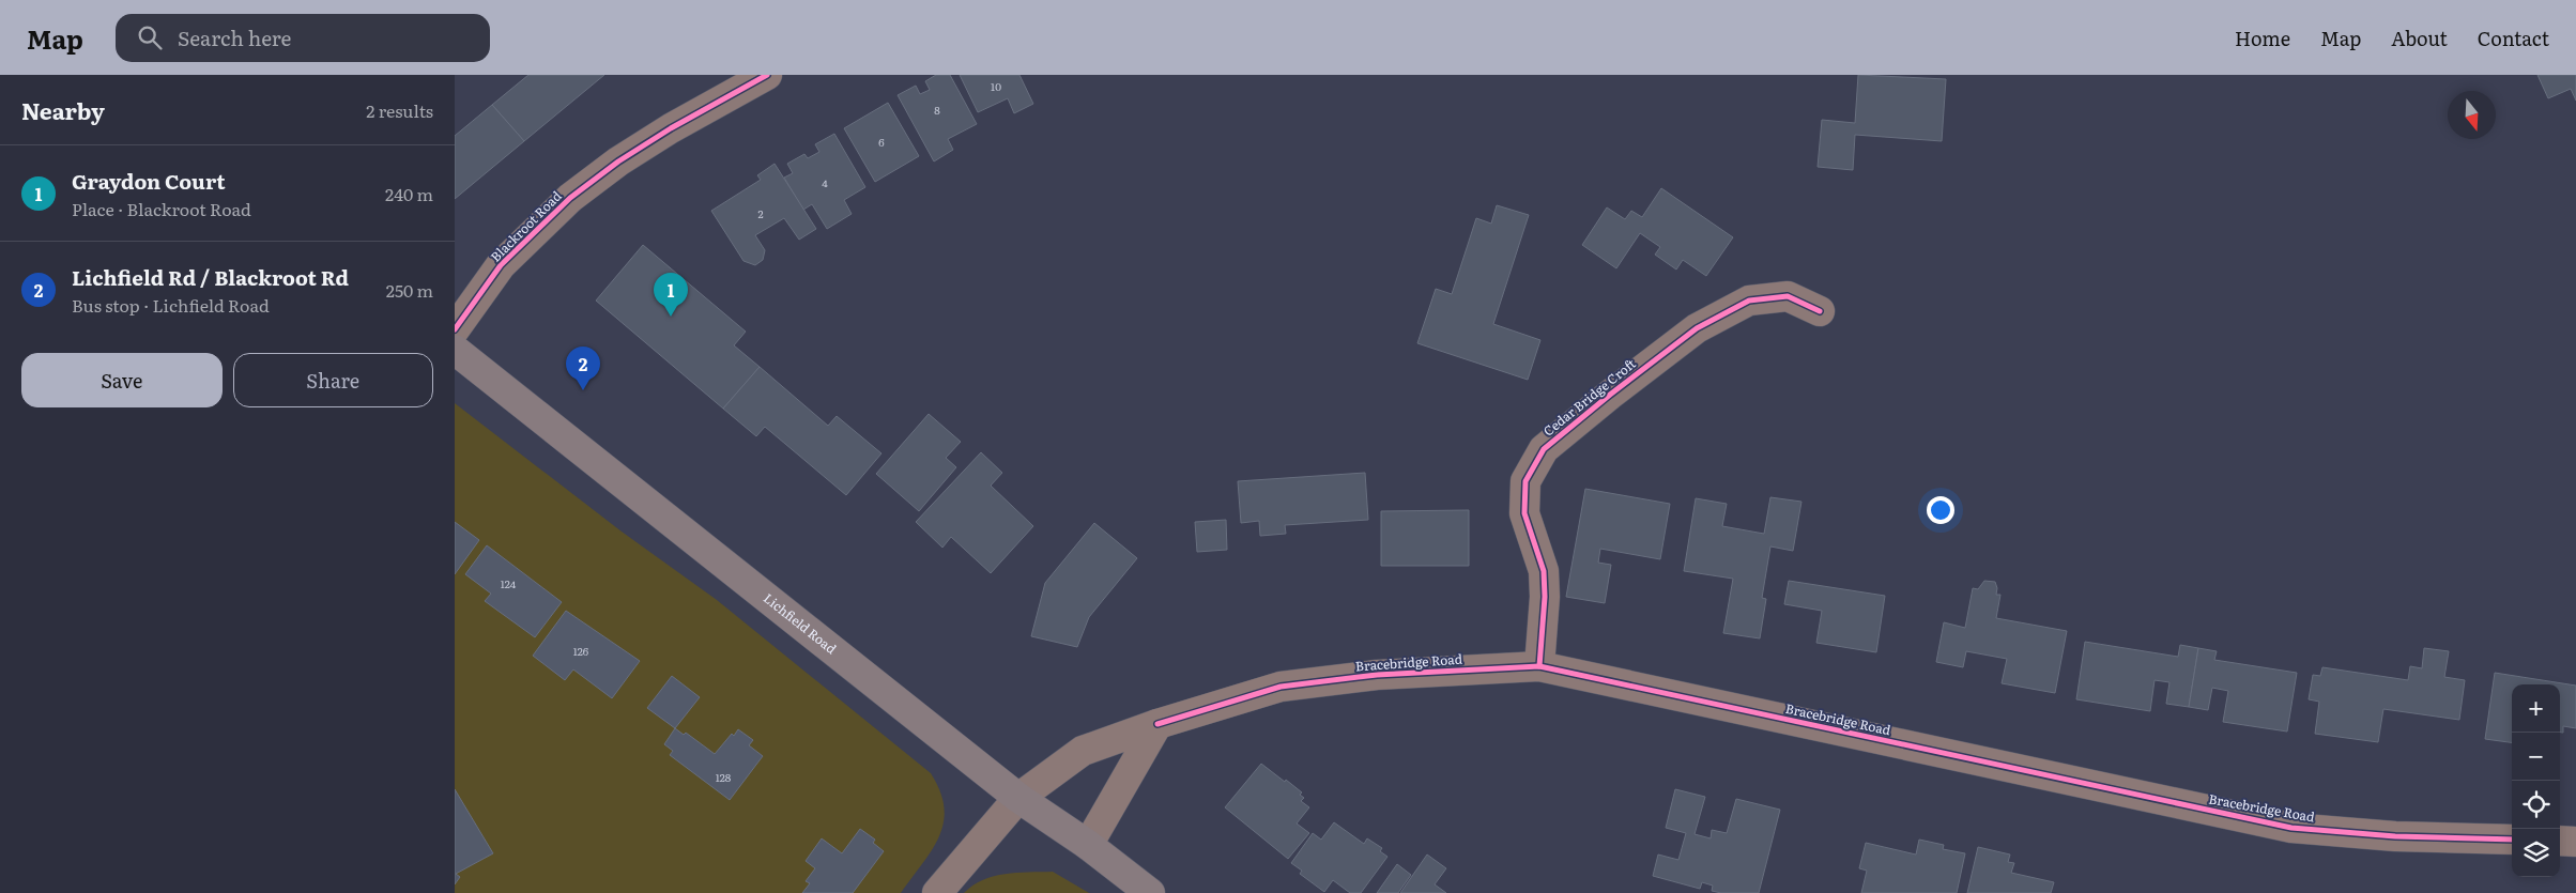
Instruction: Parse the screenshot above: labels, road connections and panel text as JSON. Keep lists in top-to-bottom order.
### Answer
{
  "streets": {
    "main road": ["Lichfield Road"],
    "street": ["Blackroot Road", "Cedar Bridge Croft", "Bracebridge Road"]
  },
  "crossings": [
    ["Cedar Bridge Croft", "Bracebridge Road"],
    ["Lichfield Road", "Bracebridge Road"]
  ],
  "house_numbers": [
    "10",
    "8",
    "6",
    "4",
    "2",
    "124",
    "126",
    "128"
  ],
  "north": "bottom",
  "page": {
    "header": "Map",
    "search": "Search here",
    "nav": [
      "Home",
      "Map",
      "About",
      "Contact"
    ],
    "heading": ["Nearby", "2 results"],
    "list": [
      {
        "mark": "1",
        "name": "Graydon Court",
        "note": "Place · Blackroot Road",
        "value": "240 m"
      },
      {
        "mark": "2",
        "name": "Lichfield Rd / Blackroot Rd",
        "note": "Bus stop · Lichfield Road",
        "value": "250 m"
      }
    ],
    "pins": ["1", "2"],
    "buttons": ["Save", "Share"],
    "map_buttons": ["+", "−"]
  }
}
